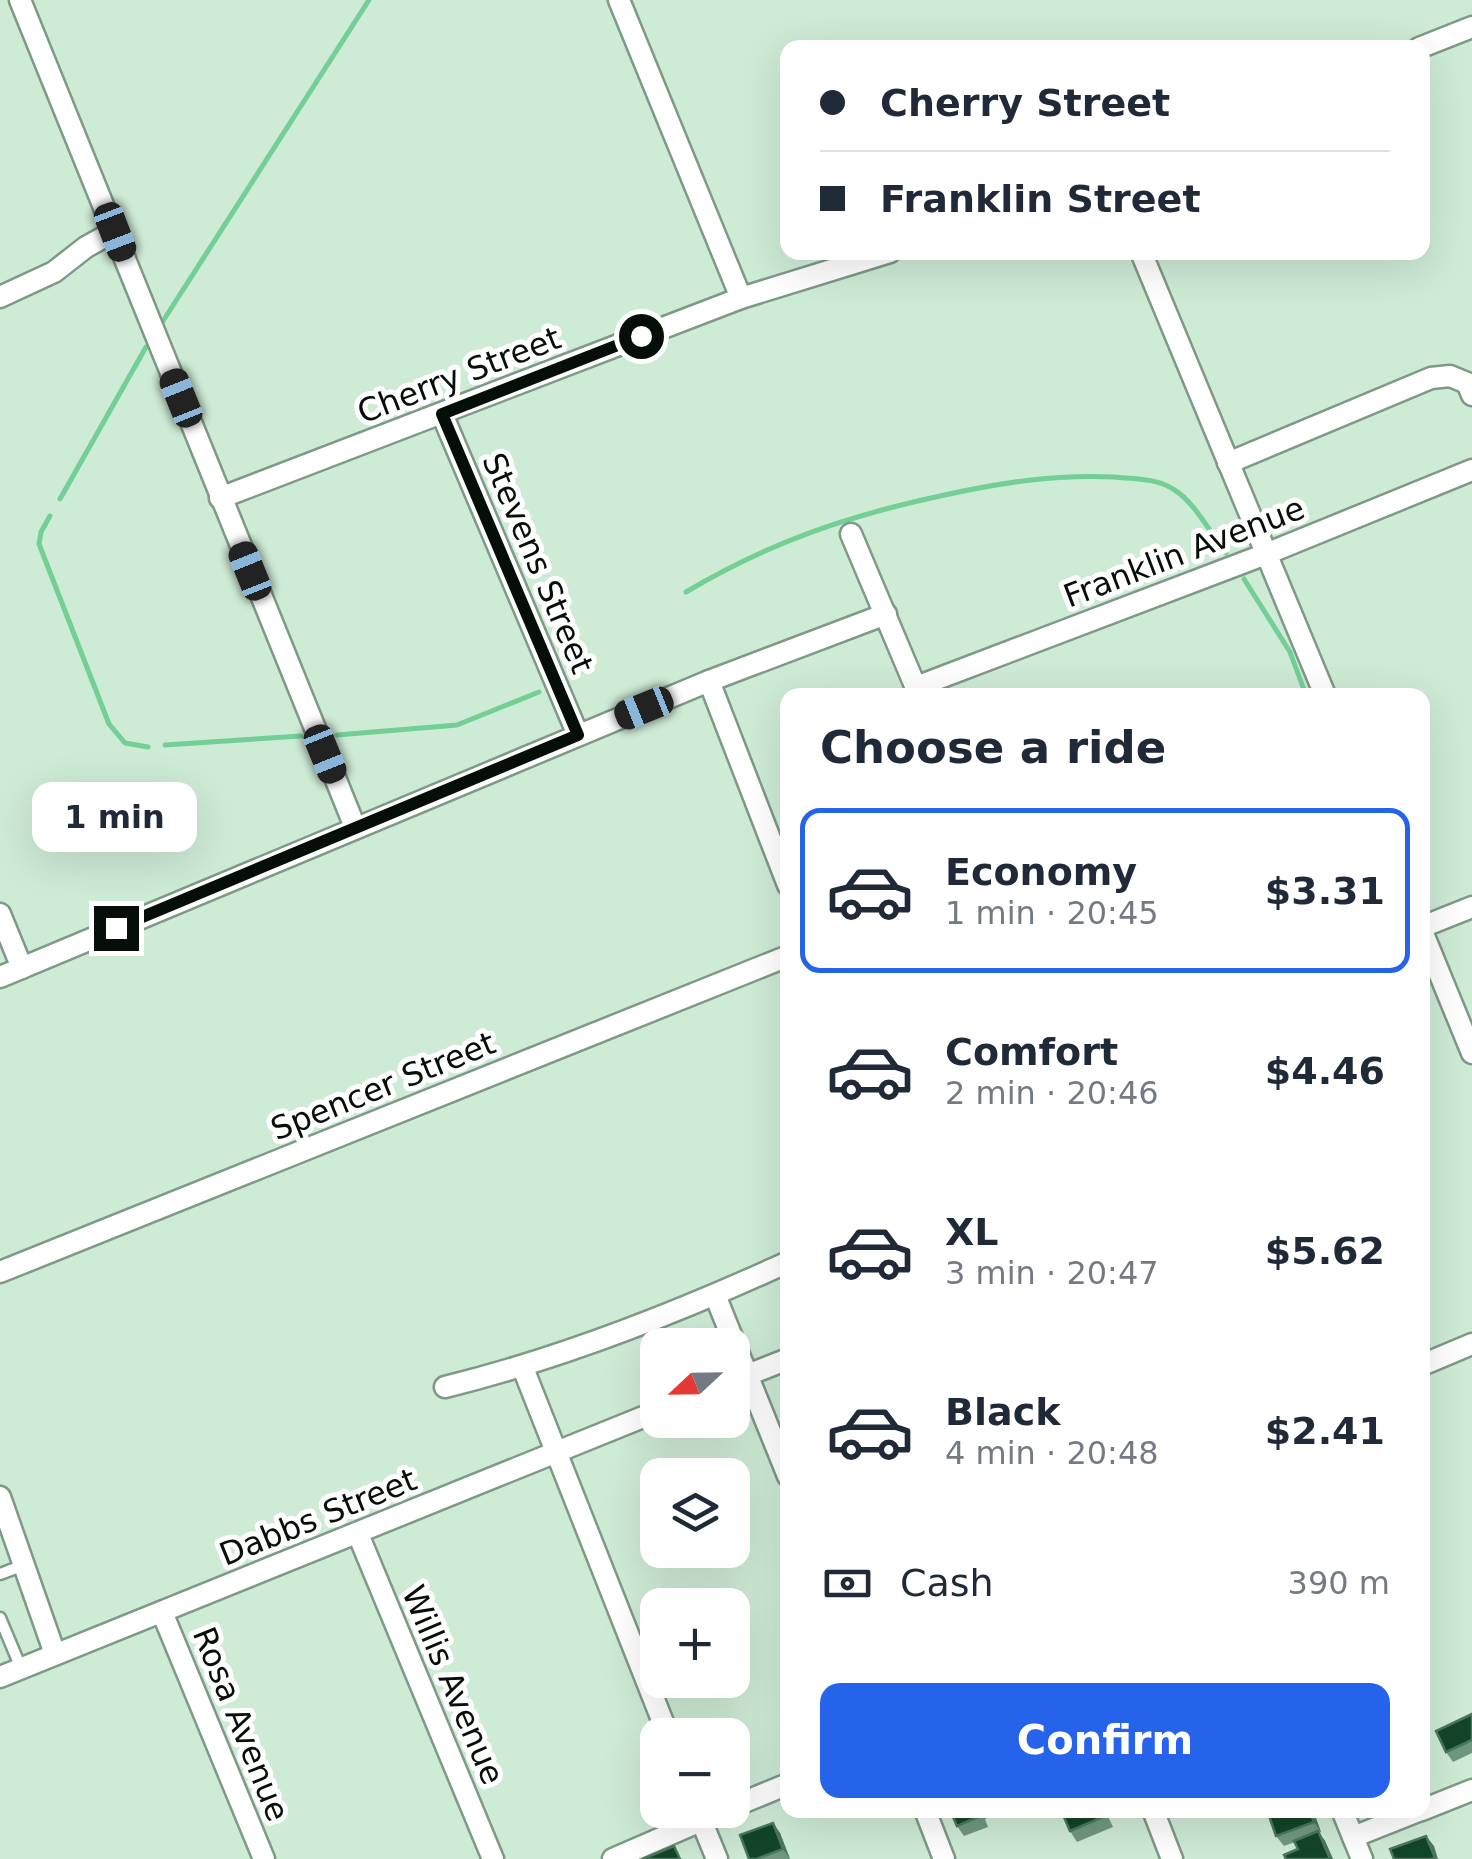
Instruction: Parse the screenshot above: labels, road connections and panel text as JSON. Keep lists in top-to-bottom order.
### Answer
{
  "streets": {
    "street": [
      "Cherry Street",
      "Franklin Avenue",
      "Stevens Street",
      "Spencer Street",
      "Dabbs Street",
      "Willis Avenue",
      "Rosa Avenue"
    ]
  },
  "crossings": [
    ["Cherry Street", "Stevens Street"],
    ["Dabbs Street", "Willis Avenue"],
    ["Dabbs Street", "Rosa Avenue"]
  ],
  "north": "left",
  "page": {
    "banner": ["Cherry Street", "Franklin Street"],
    "heading": "Choose a ride",
    "bubble": "1 min",
    "list": [
      {
        "name": "Economy",
        "note": "1 min · 20:45",
        "value": "$3.31"
      },
      {
        "name": "Comfort",
        "note": "2 min · 20:46",
        "value": "$4.46"
      },
      {
        "name": "XL",
        "note": "3 min · 20:47",
        "value": "$5.62"
      },
      {
        "name": "Black",
        "note": "4 min · 20:48",
        "value": "$2.41"
      }
    ],
    "map_buttons": ["+", "−"],
    "pay": ["Cash", "390 m"],
    "buttons": "Confirm"
  }
}
